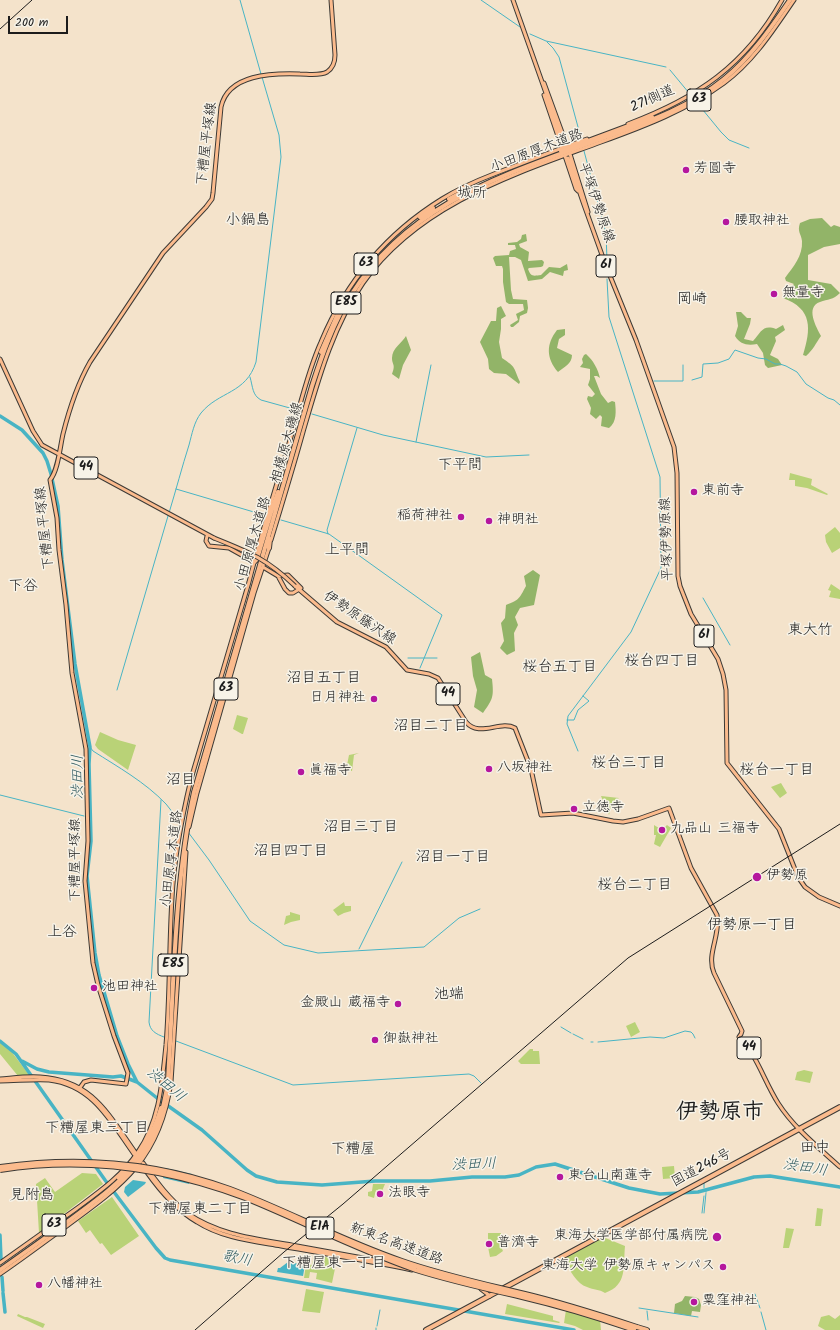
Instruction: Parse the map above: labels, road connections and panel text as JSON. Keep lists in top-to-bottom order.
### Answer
{
  "streets": {
    "highway": [
      "小田原厚木道路",
      "E85",
      "国道246号",
      "E1A",
      "新東名高速道路"
    ],
    "main road": [
      "271側道",
      "63",
      "下糟屋平塚線",
      "平塚伊勢原線",
      "61",
      "相模原大磯線",
      "44",
      "伊勢原藤沢線"
    ]
  },
  "crossings": [
    ["271側道", "相模原大磯線"],
    ["63", "小田原厚木道路"],
    ["下糟屋平塚線", "伊勢原藤沢線"],
    ["小田原厚木道路", "E85"],
    ["小田原厚木道路", "相模原大磯線"],
    ["平塚伊勢原線", "相模原大磯線"],
    ["E85", "相模原大磯線"],
    ["伊勢原藤沢線", "国道246号"]
  ],
  "districts": [
    "城所",
    "小鍋島",
    "岡崎",
    "下平間",
    "上平間",
    "下谷",
    "東大竹",
    "桜台四丁目",
    "桜台五丁目",
    "沼目五丁目",
    "沼目二丁目",
    "桜台三丁目",
    "桜台一丁目",
    "沼目",
    "沼目三丁目",
    "沼目四丁目",
    "沼目一丁目",
    "桜台二丁目",
    "伊勢原一丁目",
    "上谷",
    "池端",
    "伊勢原市",
    "下糟屋東三丁目",
    "田中",
    "下糟屋",
    "見附島",
    "下糟屋東二丁目",
    "下糟屋東一丁目"
  ],
  "water": ["渋田川", "歌川"],
  "places": [
    "芳圓寺",
    "腰取神社",
    "無量寺",
    "東前寺",
    "稲荷神社",
    "神明社",
    "日月神社",
    "八坂神社",
    "眞福寺",
    "立徳寺",
    "九品山 三福寺",
    "伊勢原",
    "池田神社",
    "金殿山 蔵福寺",
    "御嶽神社",
    "東台山南蓮寺",
    "法眼寺",
    "東海大学医学部付属病院",
    "普濟寺",
    "東海大学 伊勢原キャンパス",
    "八幡神社",
    "粟窪神社"
  ],
  "scale_bar": "200 m"
}
